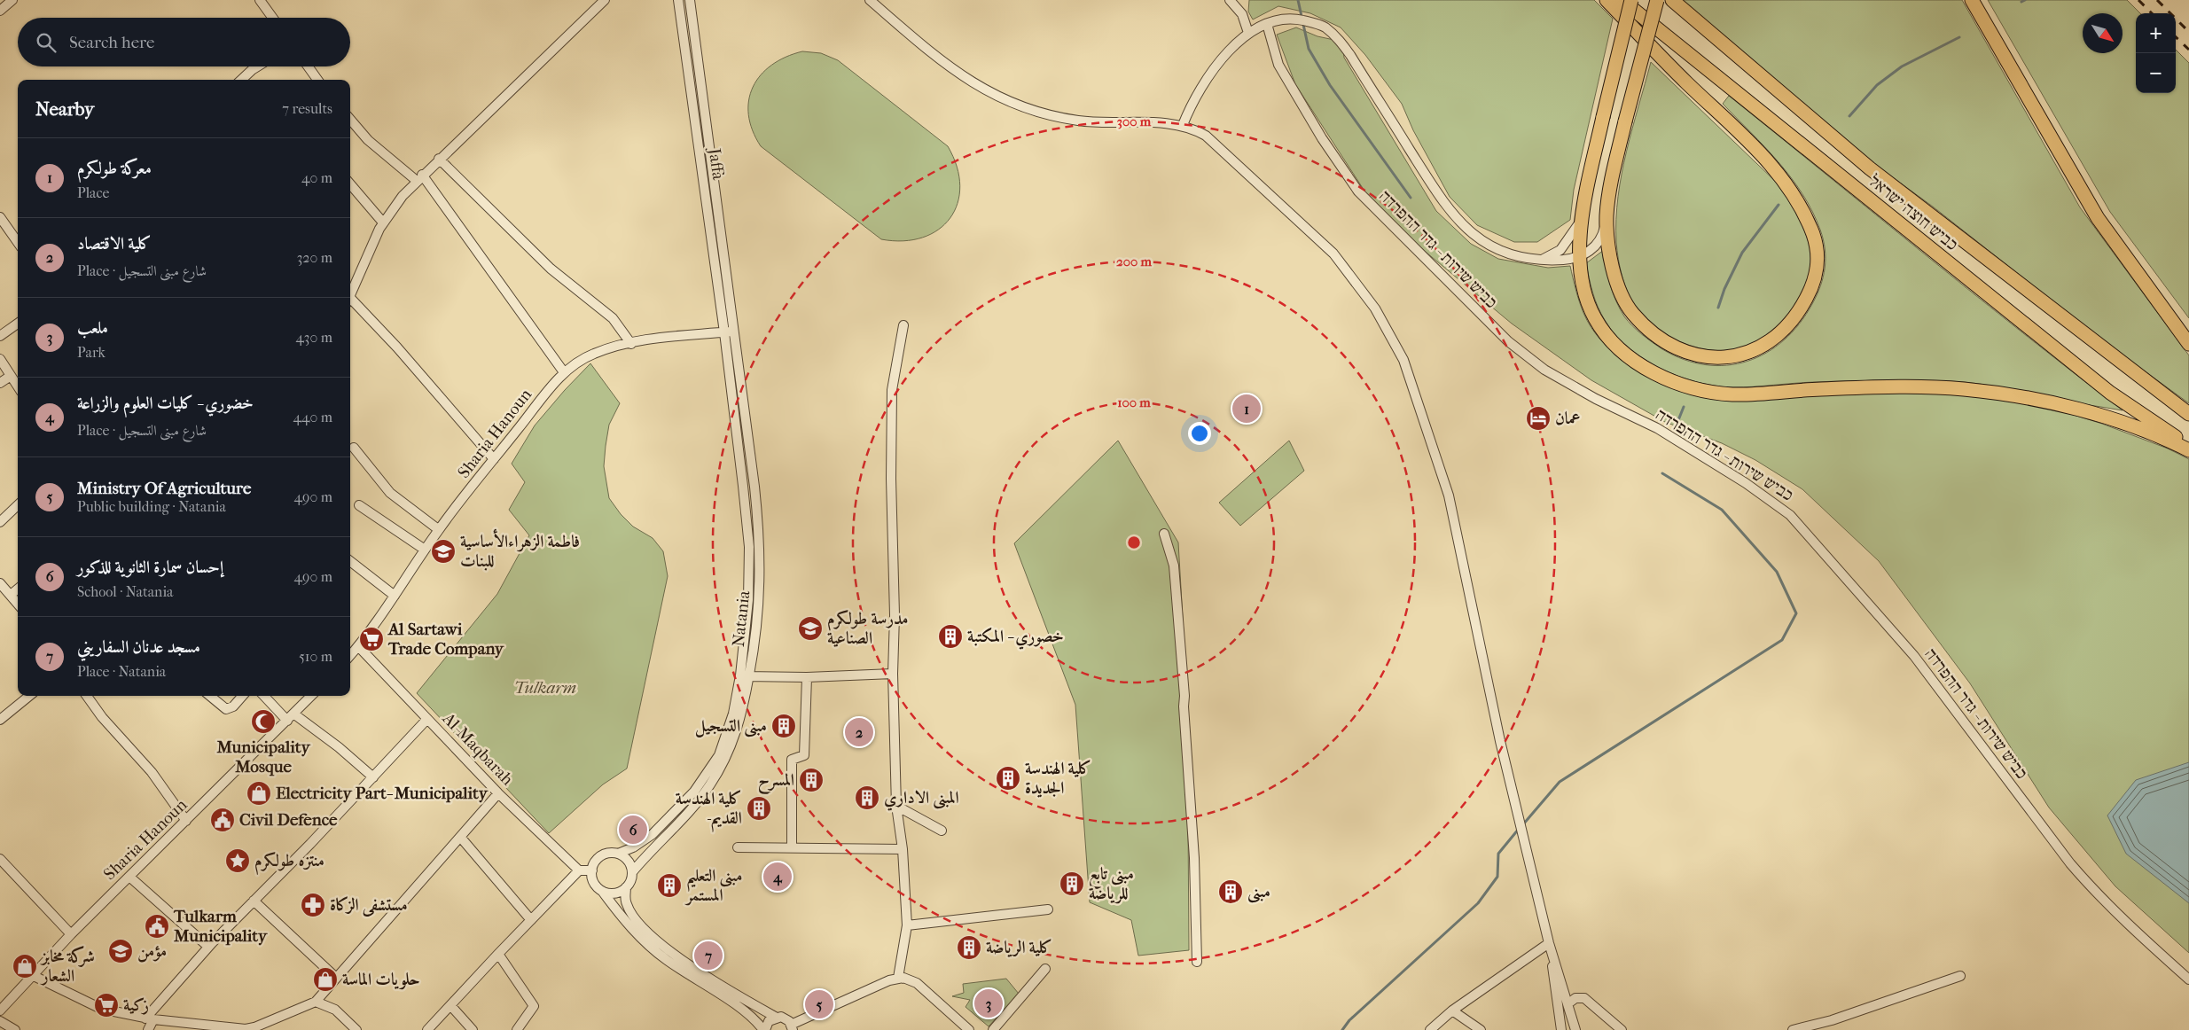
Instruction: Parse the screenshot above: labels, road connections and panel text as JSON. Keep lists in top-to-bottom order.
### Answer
{
  "streets": {
    "highway": ["כביש חוצה ישראל"],
    "street": [
      "Jaffa",
      "כביש שירות - גדר ההפרדה",
      "Sharia Hanoun",
      "Natania",
      "Al-Maqbarah"
    ]
  },
  "crossings": [
    ["Jaffa", "Sharia Hanoun"],
    ["Jaffa", "Natania"],
    ["Sharia Hanoun", "Natania"],
    ["Sharia Hanoun", "Al-Maqbarah"]
  ],
  "parks": ["Tulkarm"],
  "places": {
    "hotel": ["عمان"],
    "school or university": ["فاطمة الزهراءالأساسية للبنات", "مدرسة طولكرم الصناعية", "مؤمن"],
    "building": [
      "خصوري - المكتبة",
      "مبنى التسجيل",
      "كلية الهندسة الجديدة",
      "المسرح",
      "المبنى الاداري",
      "كلية الهندسة -القديم",
      "مبنى تابع للرياضة",
      "مبنى التعليم المستمر",
      "مبنى",
      "كلية الرياضة"
    ],
    "supermarket": ["Al Sartawi Trade Company", "زكية"],
    "mosque": ["Municipality Mosque"],
    "shop": ["Electricity Part- Municipality", "شركة مخابز الشعار", "حلويات الماسة"],
    "public building": ["Civil Defence", "Tulkarm Municipality"],
    "place": ["منتزه طولكرم"],
    "pharmacy": ["مستشفى الزكاة"]
  },
  "north": "bottom right",
  "page": {
    "map_buttons": ["+", "−"],
    "search": "Search here",
    "heading": ["Nearby", "7 results"],
    "list": [
      {
        "mark": "1",
        "name": "معركة طولكرم",
        "note": "Place",
        "value": "40 m"
      },
      {
        "mark": "2",
        "name": "كلية الاقتصاد",
        "note": "Place · شارع مبنى التسجيل",
        "value": "320 m"
      },
      {
        "mark": "3",
        "name": "ملعب",
        "note": "Park",
        "value": "430 m"
      },
      {
        "mark": "4",
        "name": "خضوري - كليات العلوم والزراعة",
        "note": "Place · شارع مبنى التسجيل",
        "value": "440 m"
      },
      {
        "mark": "5",
        "name": "Ministry Of Agriculture",
        "note": "Public building · Natania",
        "value": "490 m"
      },
      {
        "mark": "6",
        "name": "إحسان سمارة الثانوية للذكور",
        "note": "School · Natania",
        "value": "490 m"
      },
      {
        "mark": "7",
        "name": "مسجد عدنان السفاريني",
        "note": "Place · Natania",
        "value": "510 m"
      }
    ],
    "pins": [
      "1",
      "2",
      "6",
      "4",
      "7",
      "3",
      "5"
    ]
  },
  "rings": ["300 m", "200 m", "100 m"]
}
